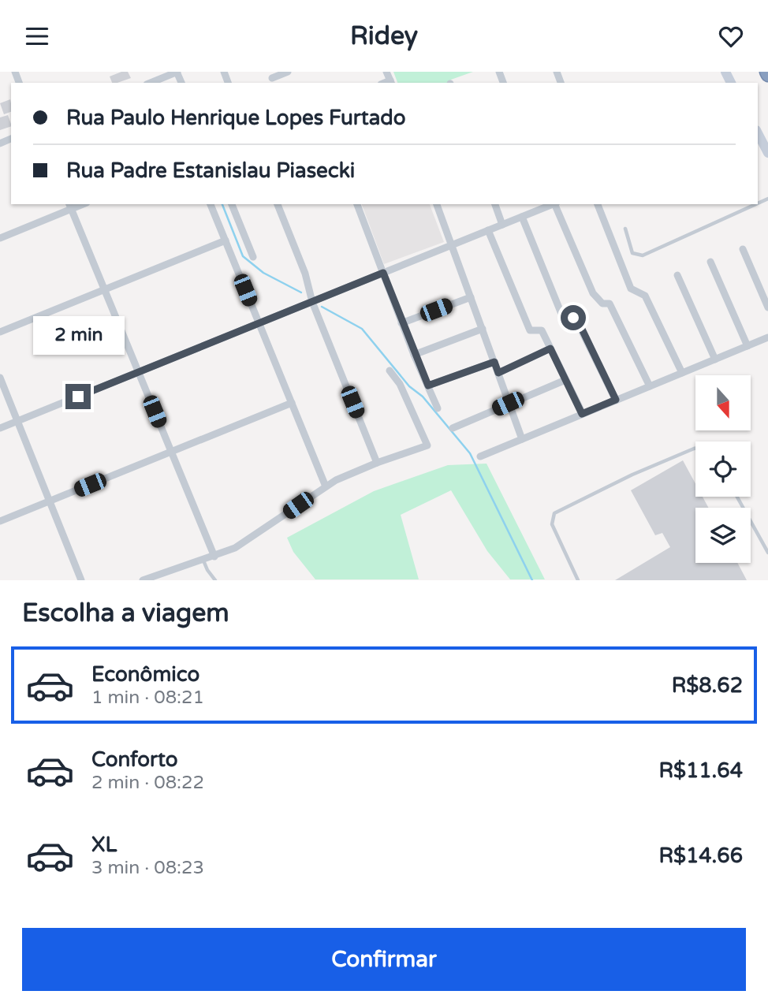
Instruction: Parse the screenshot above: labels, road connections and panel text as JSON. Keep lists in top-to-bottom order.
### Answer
{
  "north": "bottom",
  "page": {
    "header": "Ridey",
    "banner": ["Rua Paulo Henrique Lopes Furtado", "Rua Padre Estanislau Piasecki"],
    "bubble": "2 min",
    "heading": "Escolha a viagem",
    "list": [
      {
        "name": "Econômico",
        "note": "1 min · 08:21",
        "value": "R$8.62"
      },
      {
        "name": "Conforto",
        "note": "2 min · 08:22",
        "value": "R$11.64"
      },
      {
        "name": "XL",
        "note": "3 min · 08:23",
        "value": "R$14.66"
      }
    ],
    "buttons": "Confirmar"
  }
}
